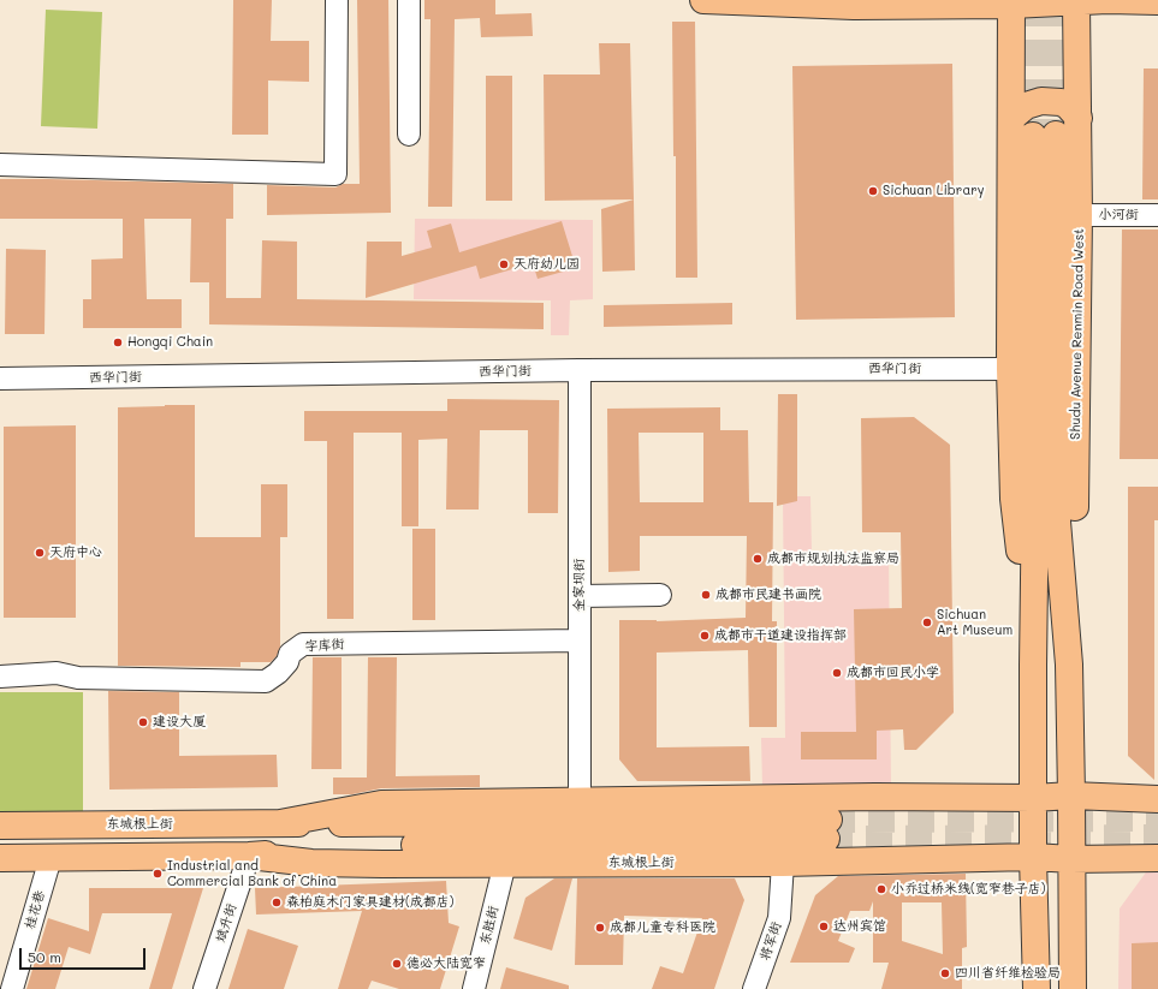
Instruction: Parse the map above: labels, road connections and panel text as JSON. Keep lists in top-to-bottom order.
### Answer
{
  "streets": {
    "main road": ["Shudu Avenue Renmin Road West", "东城根上街"],
    "street": [
      "小河街",
      "西华门街",
      "金家坝街",
      "字库街",
      "桂花巷",
      "斌升街",
      "东胜街",
      "将军街"
    ]
  },
  "crossings": [
    ["小河街", "Shudu Avenue Renmin Road West"],
    ["Shudu Avenue Renmin Road West", "西华门街"],
    ["Shudu Avenue Renmin Road West", "东城根上街"],
    ["西华门街", "金家坝街"],
    ["金家坝街", "字库街"],
    ["金家坝街", "东城根上街"],
    ["东城根上街", "桂花巷"],
    ["东城根上街", "斌升街"],
    ["东城根上街", "东胜街"],
    ["东城根上街", "将军街"]
  ],
  "places": [
    "Sichuan Library",
    "天府幼儿园",
    "Hongqi Chain",
    "天府中心",
    "成都市规划执法监察局",
    "成都市民建书画院",
    "Sichuan Art Museum",
    "成都市干道建设指挥部",
    "成都市回民小学",
    "建设大厦",
    "Industrial and Commercial Bank of China",
    "小乔过桥米线(宽窄巷子店)",
    "森柏庭木门家具建材(成都店)",
    "达州宾馆",
    "成都儿童专科医院",
    "德必大陆宽窄",
    "四川省纤维检验局"
  ],
  "scale_bar": "50 m"
}
